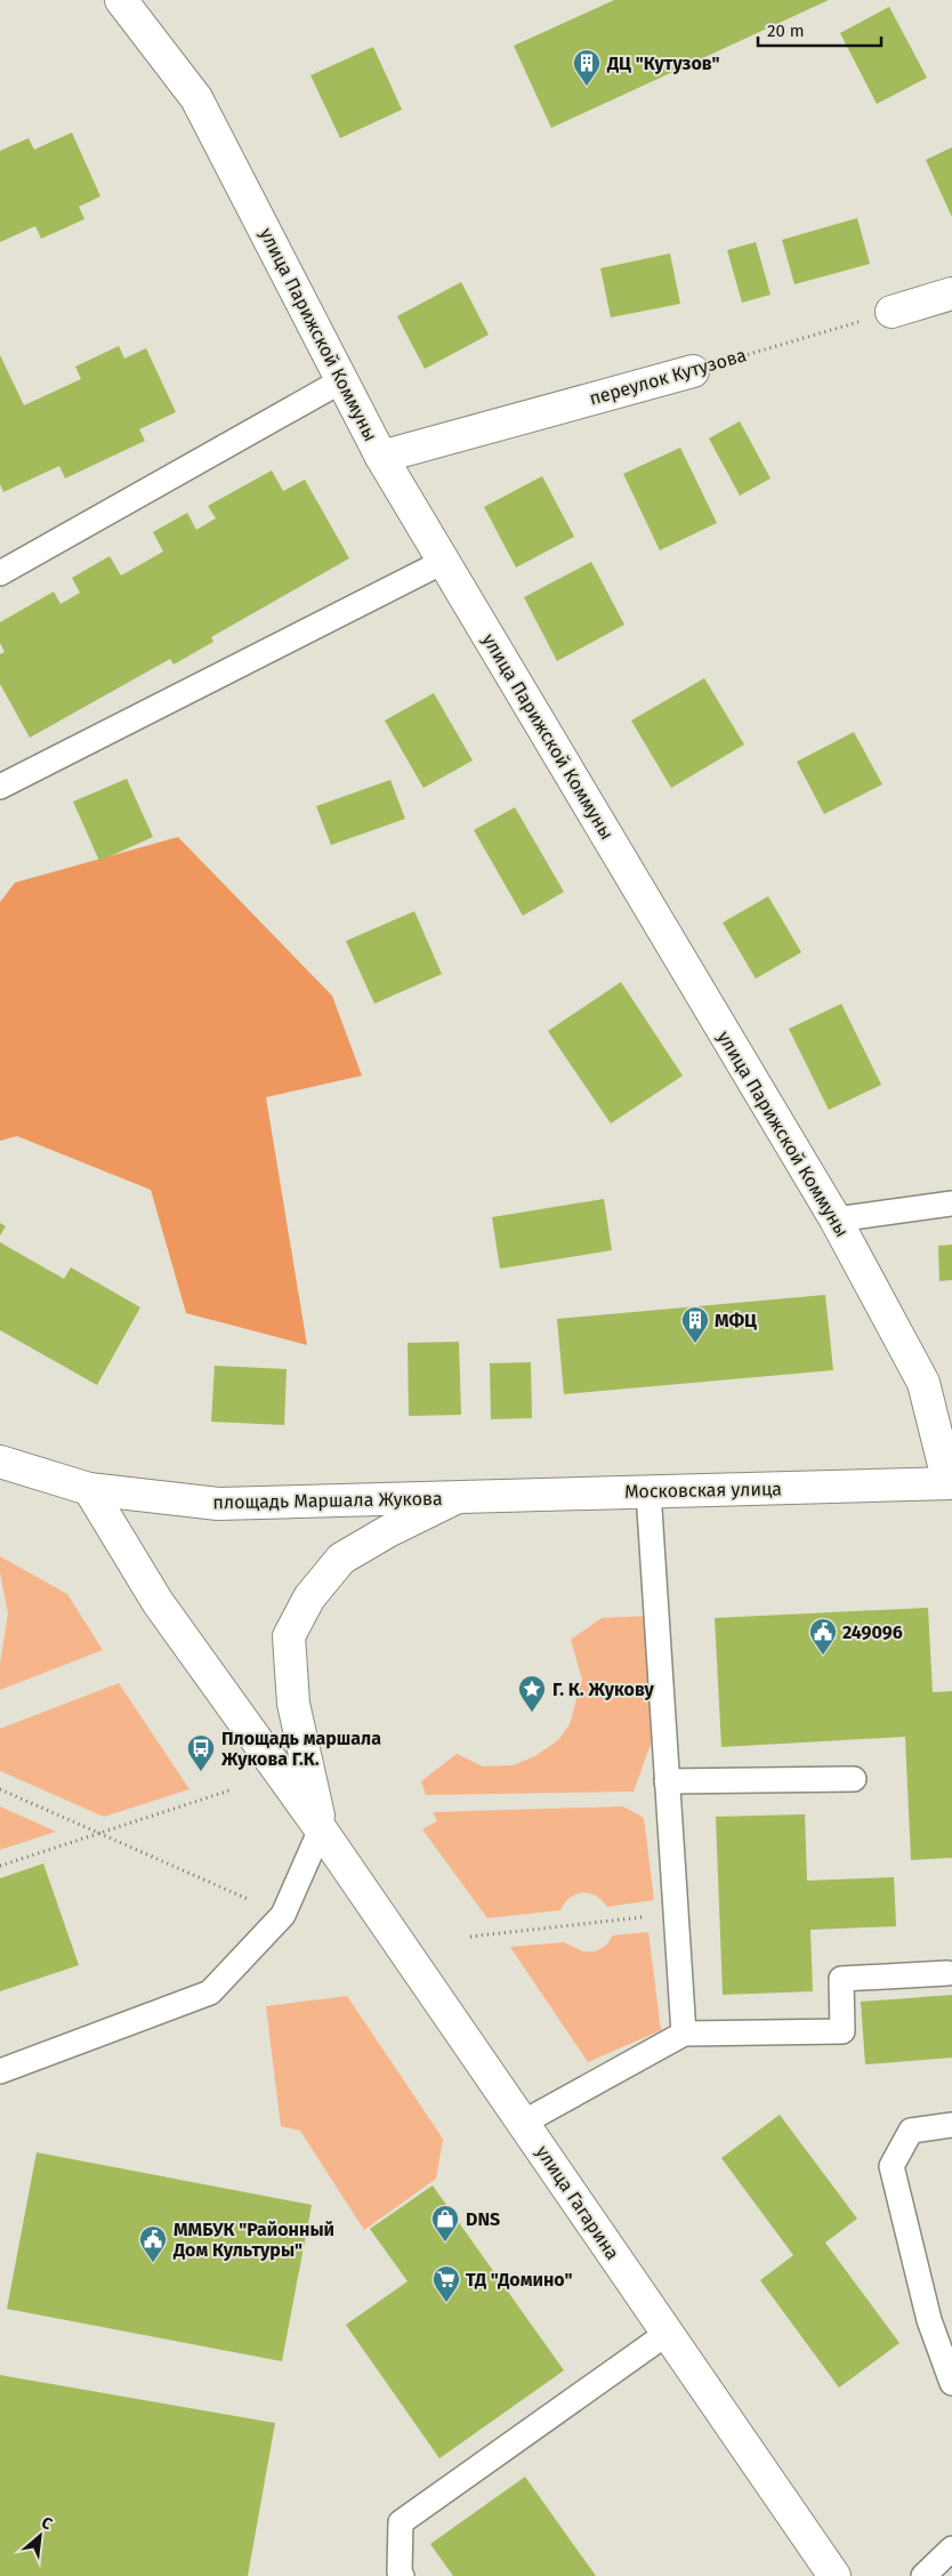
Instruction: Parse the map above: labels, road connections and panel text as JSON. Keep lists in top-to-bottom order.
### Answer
{
  "streets": {
    "main road": [
      "улица Парижской Коммуны",
      "переулок Кутузова",
      "Московская улица",
      "площадь Маршала Жукова",
      "улица Гагарина"
    ]
  },
  "crossings": [
    ["улица Парижской Коммуны", "переулок Кутузова"],
    ["улица Парижской Коммуны", "Московская улица"],
    ["Московская улица", "площадь Маршала Жукова"],
    ["площадь Маршала Жукова", "улица Гагарина"]
  ],
  "places": {
    "building": ["ДЦ \"Кутузов\"", "МФЦ"],
    "public building": ["249096", "ММБУК \"Районный Дом Культуры\""],
    "place": ["Г. К. Жукову"],
    "bus stop": ["Площадь маршала Жукова Г.К."],
    "shop": ["DNS"],
    "supermarket": ["ТД \"Домино\""]
  },
  "scale_bar": "20 m",
  "north": "top right"
}
